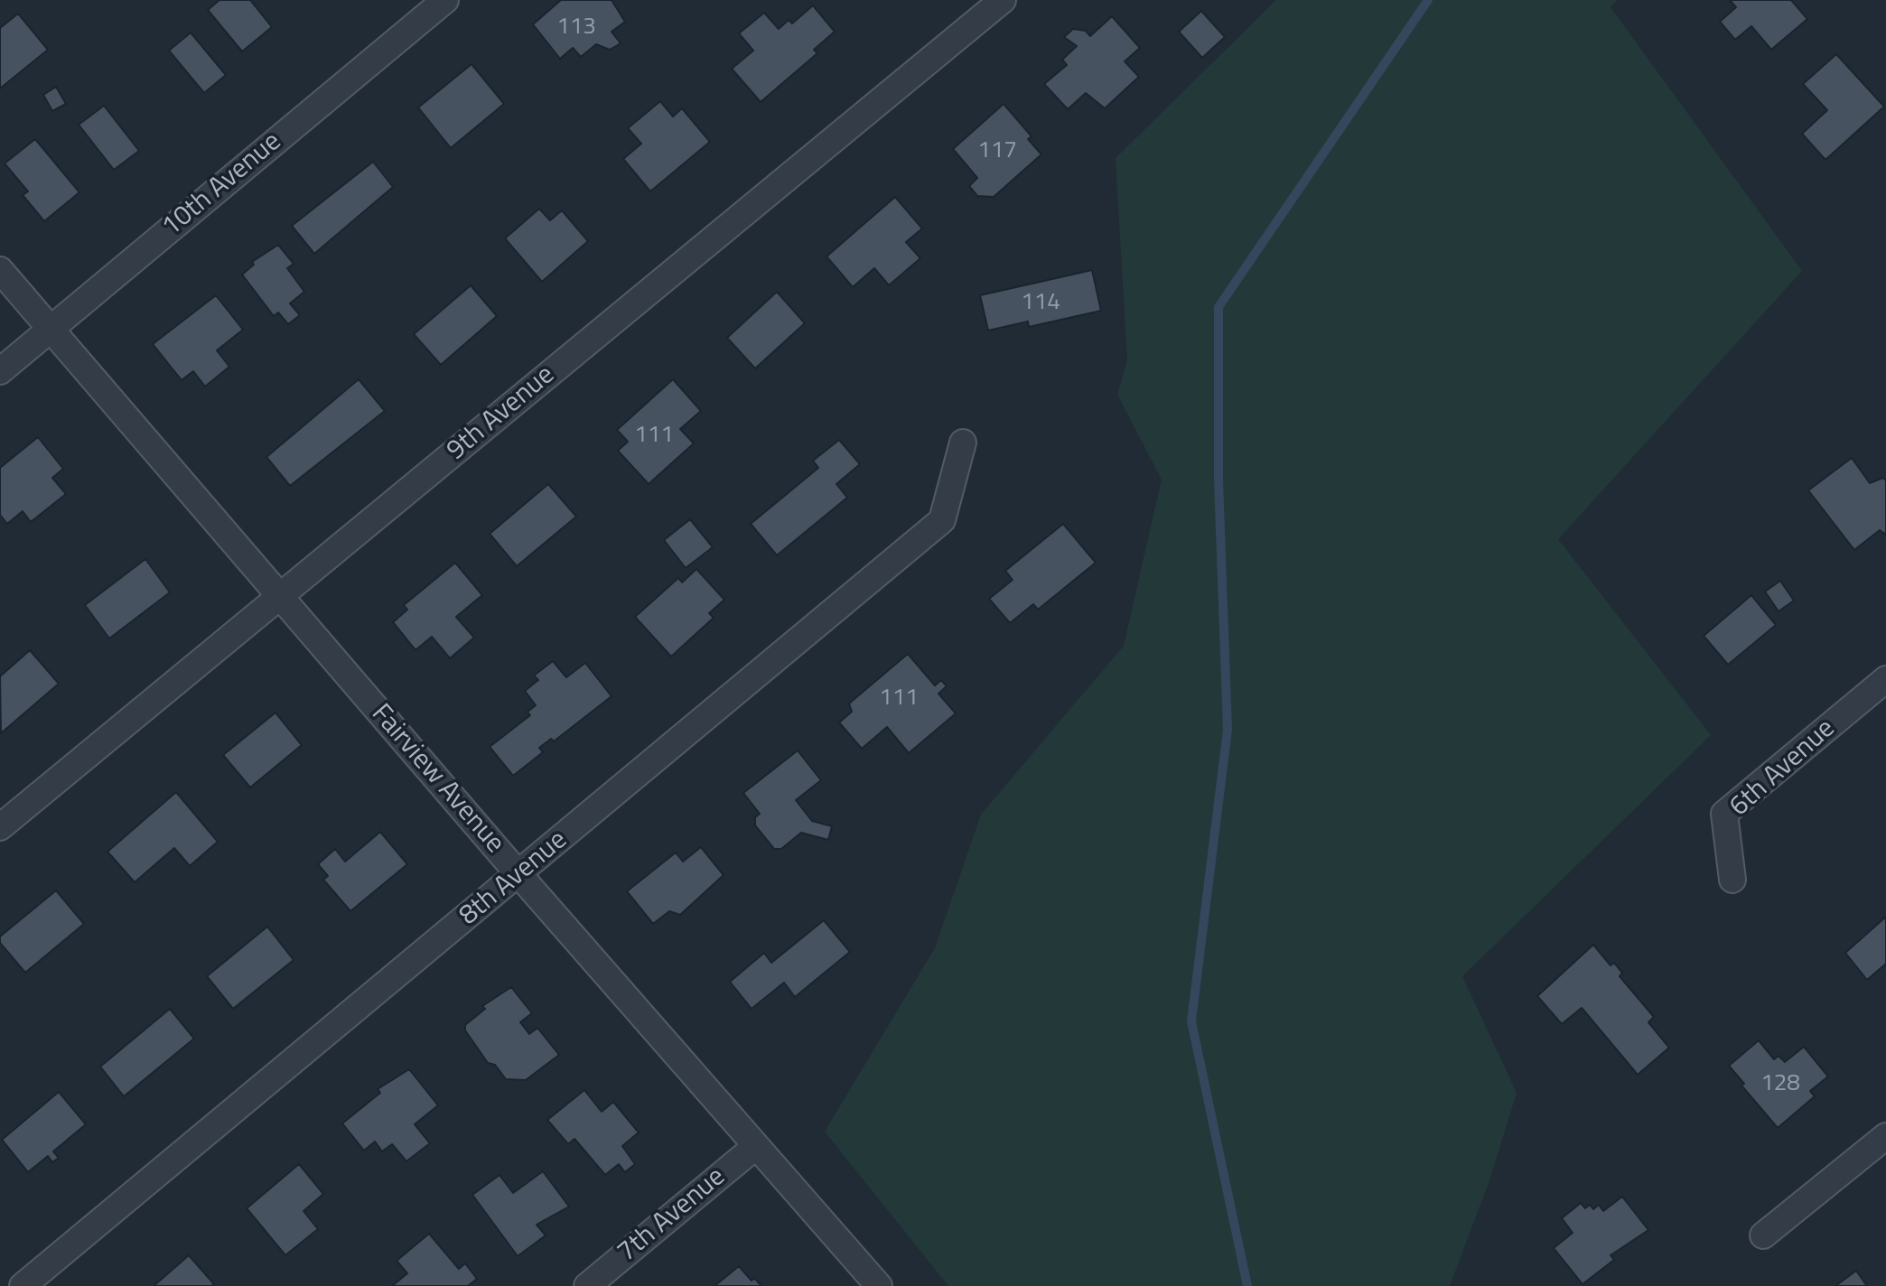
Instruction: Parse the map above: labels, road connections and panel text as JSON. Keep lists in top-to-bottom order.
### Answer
{
  "streets": {
    "street": [
      "10th Avenue",
      "9th Avenue",
      "6th Avenue",
      "Fairview Avenue",
      "8th Avenue",
      "7th Avenue"
    ]
  },
  "crossings": [
    ["10th Avenue", "Fairview Avenue"],
    ["9th Avenue", "Fairview Avenue"],
    ["Fairview Avenue", "8th Avenue"],
    ["Fairview Avenue", "7th Avenue"]
  ],
  "house_numbers": [
    "113",
    "117",
    "114",
    "111",
    "111",
    "128"
  ]
}
